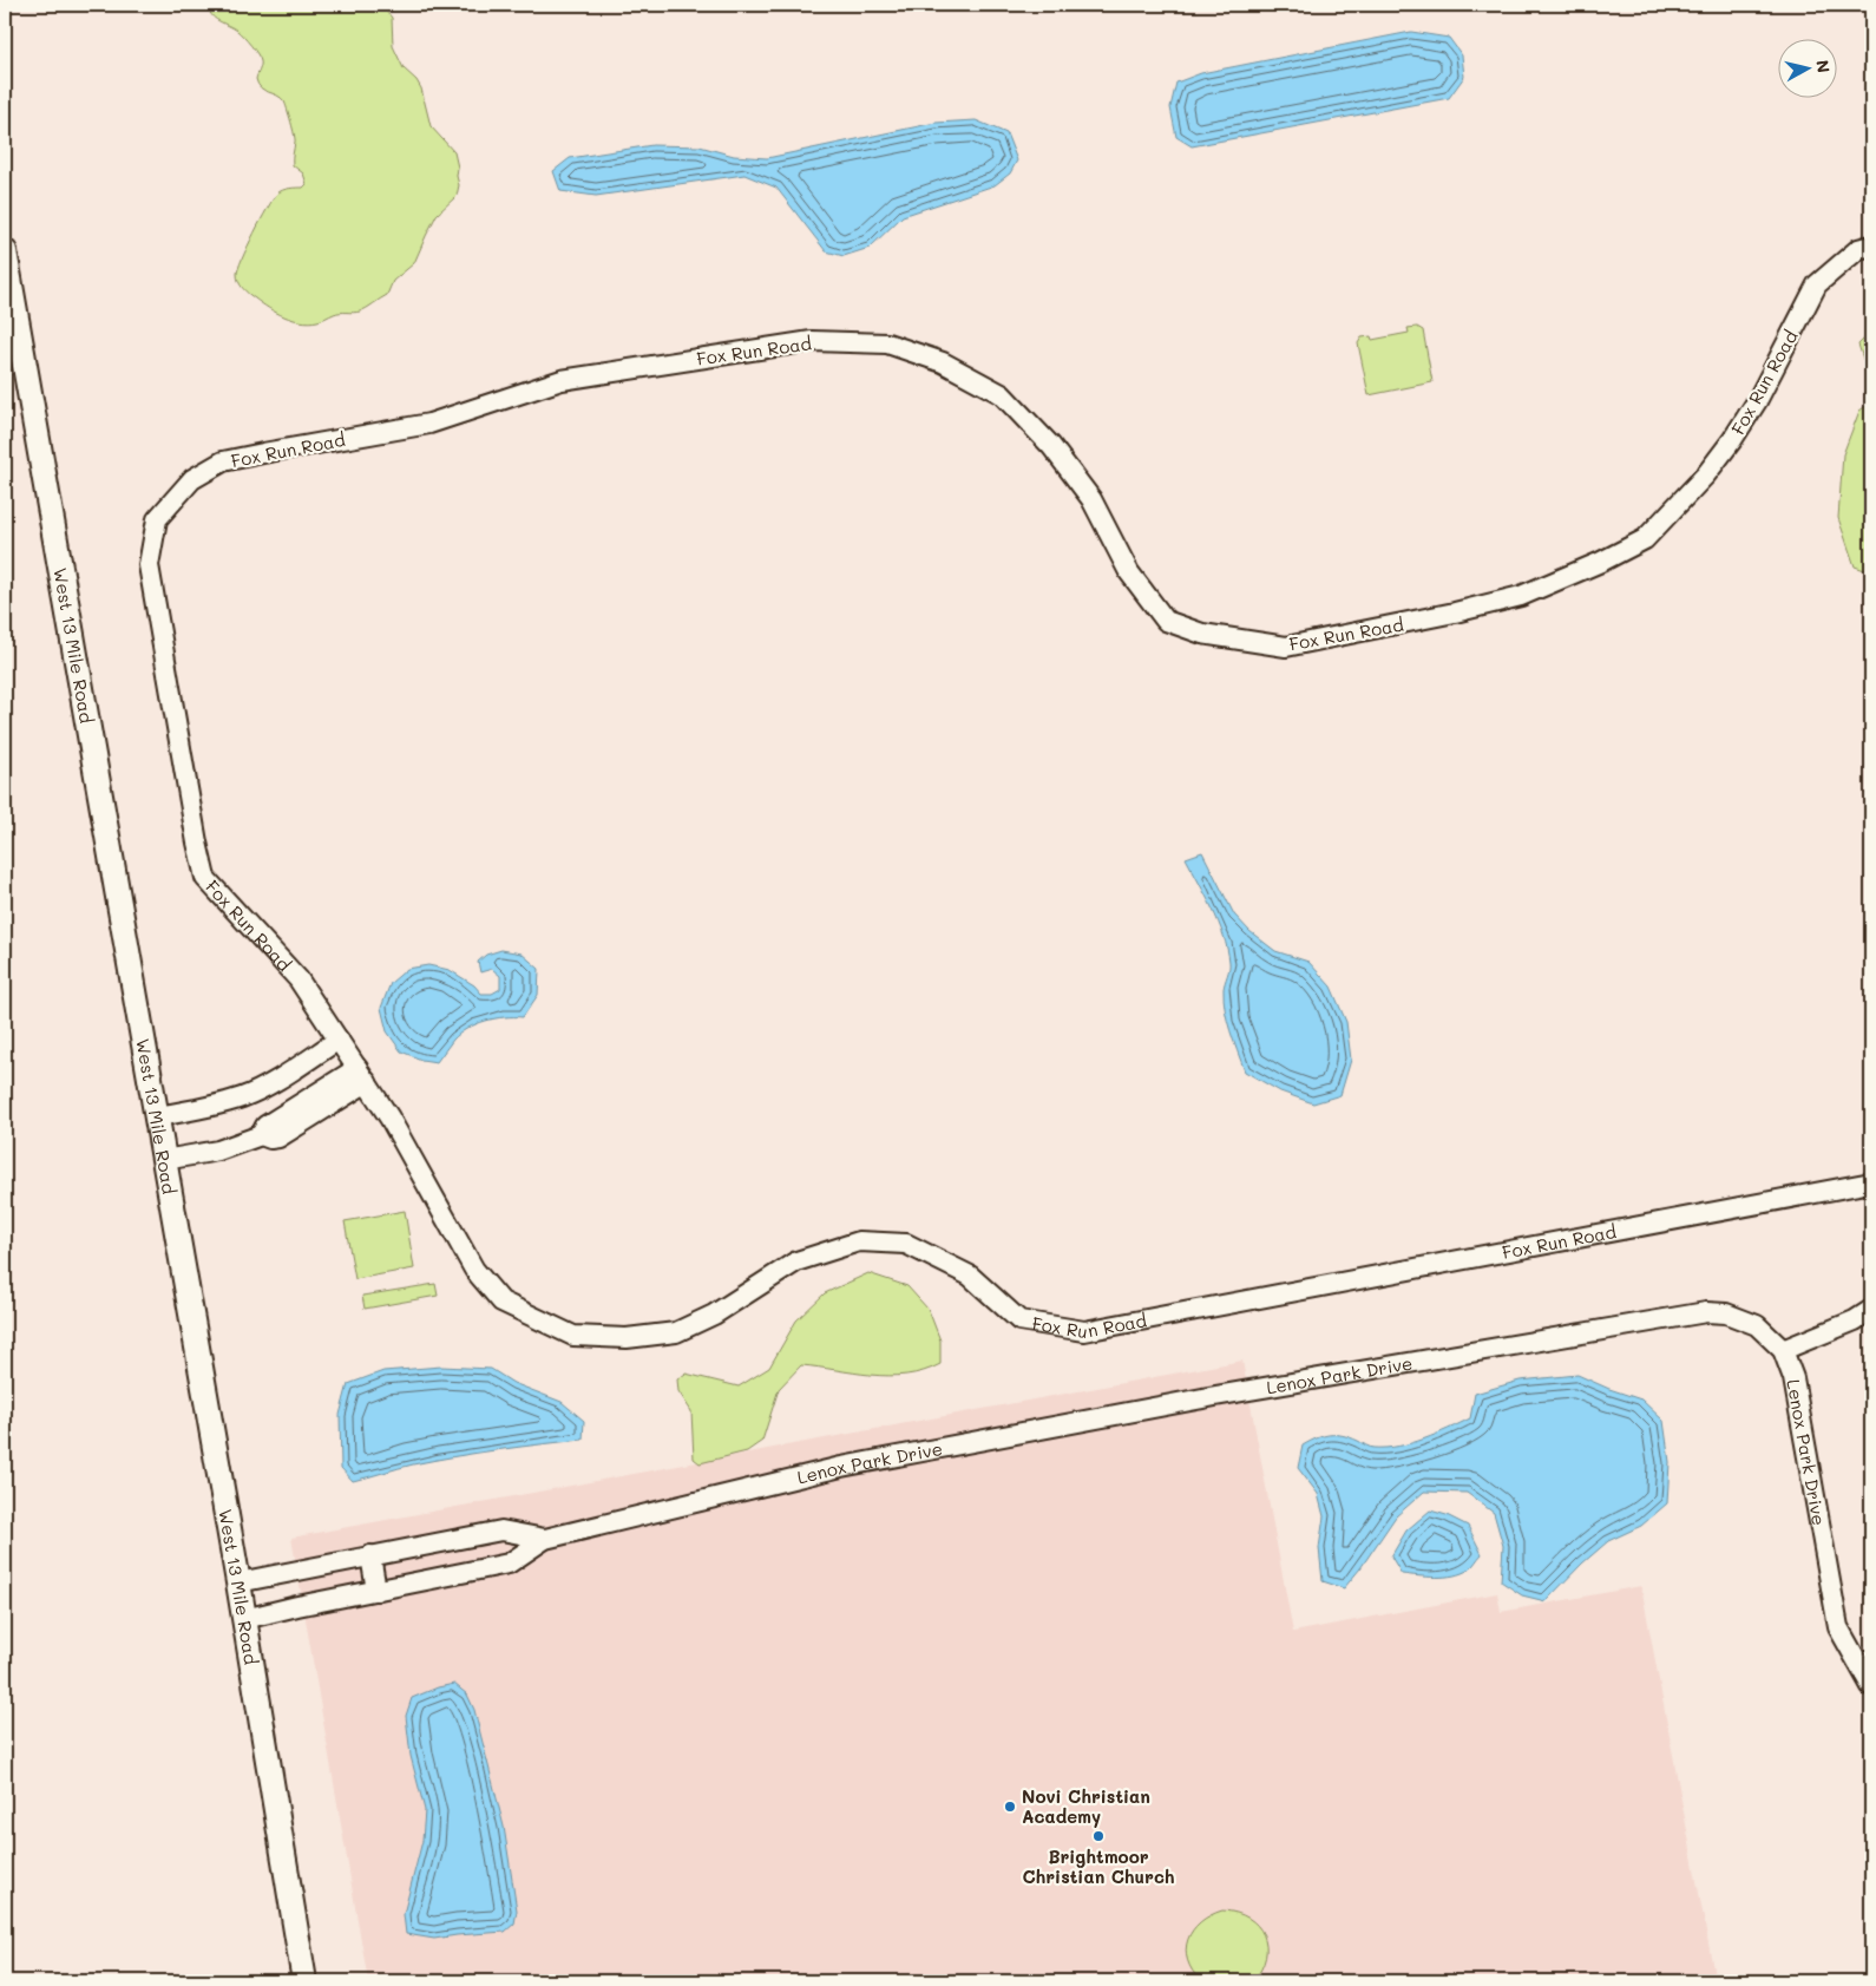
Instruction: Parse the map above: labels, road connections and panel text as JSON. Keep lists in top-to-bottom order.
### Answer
{
  "streets": {
    "street": ["Fox Run Road", "West 13 Mile Road", "Lenox Park Drive"]
  },
  "crossings": [
    ["West 13 Mile Road", "Lenox Park Drive"]
  ],
  "places": ["Novi Christian Academy", "Brightmoor Christian Church"],
  "north": "right"
}
